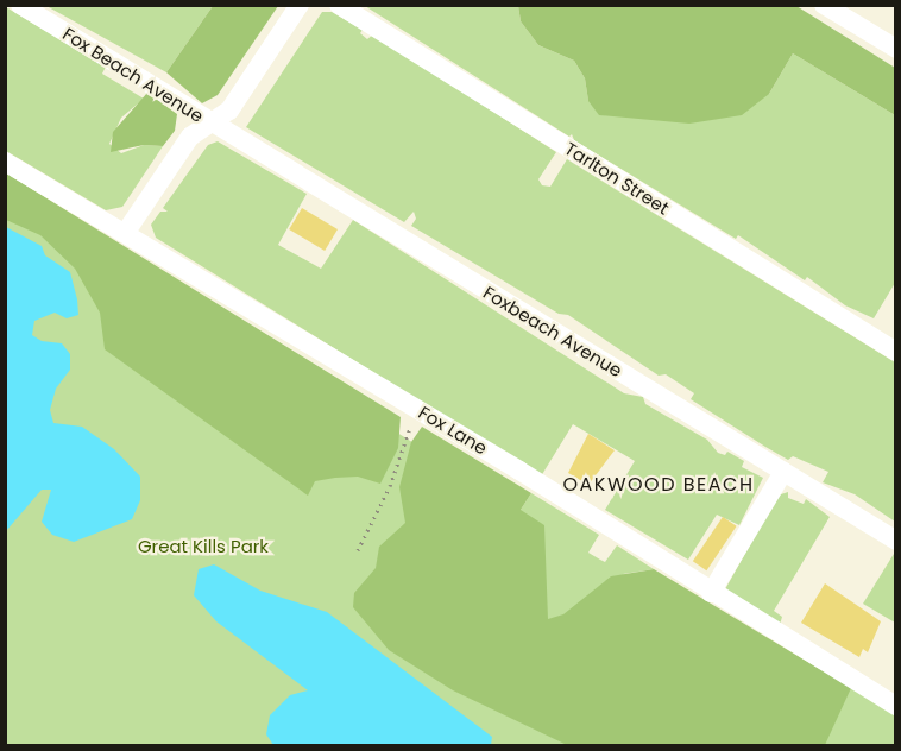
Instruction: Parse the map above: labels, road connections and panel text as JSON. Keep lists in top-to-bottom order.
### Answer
{
  "streets": {
    "street": [
      "Fox Beach Avenue",
      "Tarlton Street",
      "Foxbeach Avenue",
      "Fox Lane"
    ]
  },
  "crossings": [
    ["Fox Beach Avenue", "Foxbeach Avenue"]
  ],
  "districts": ["OAKWOOD BEACH"],
  "parks": ["Great Kills Park"]
}
